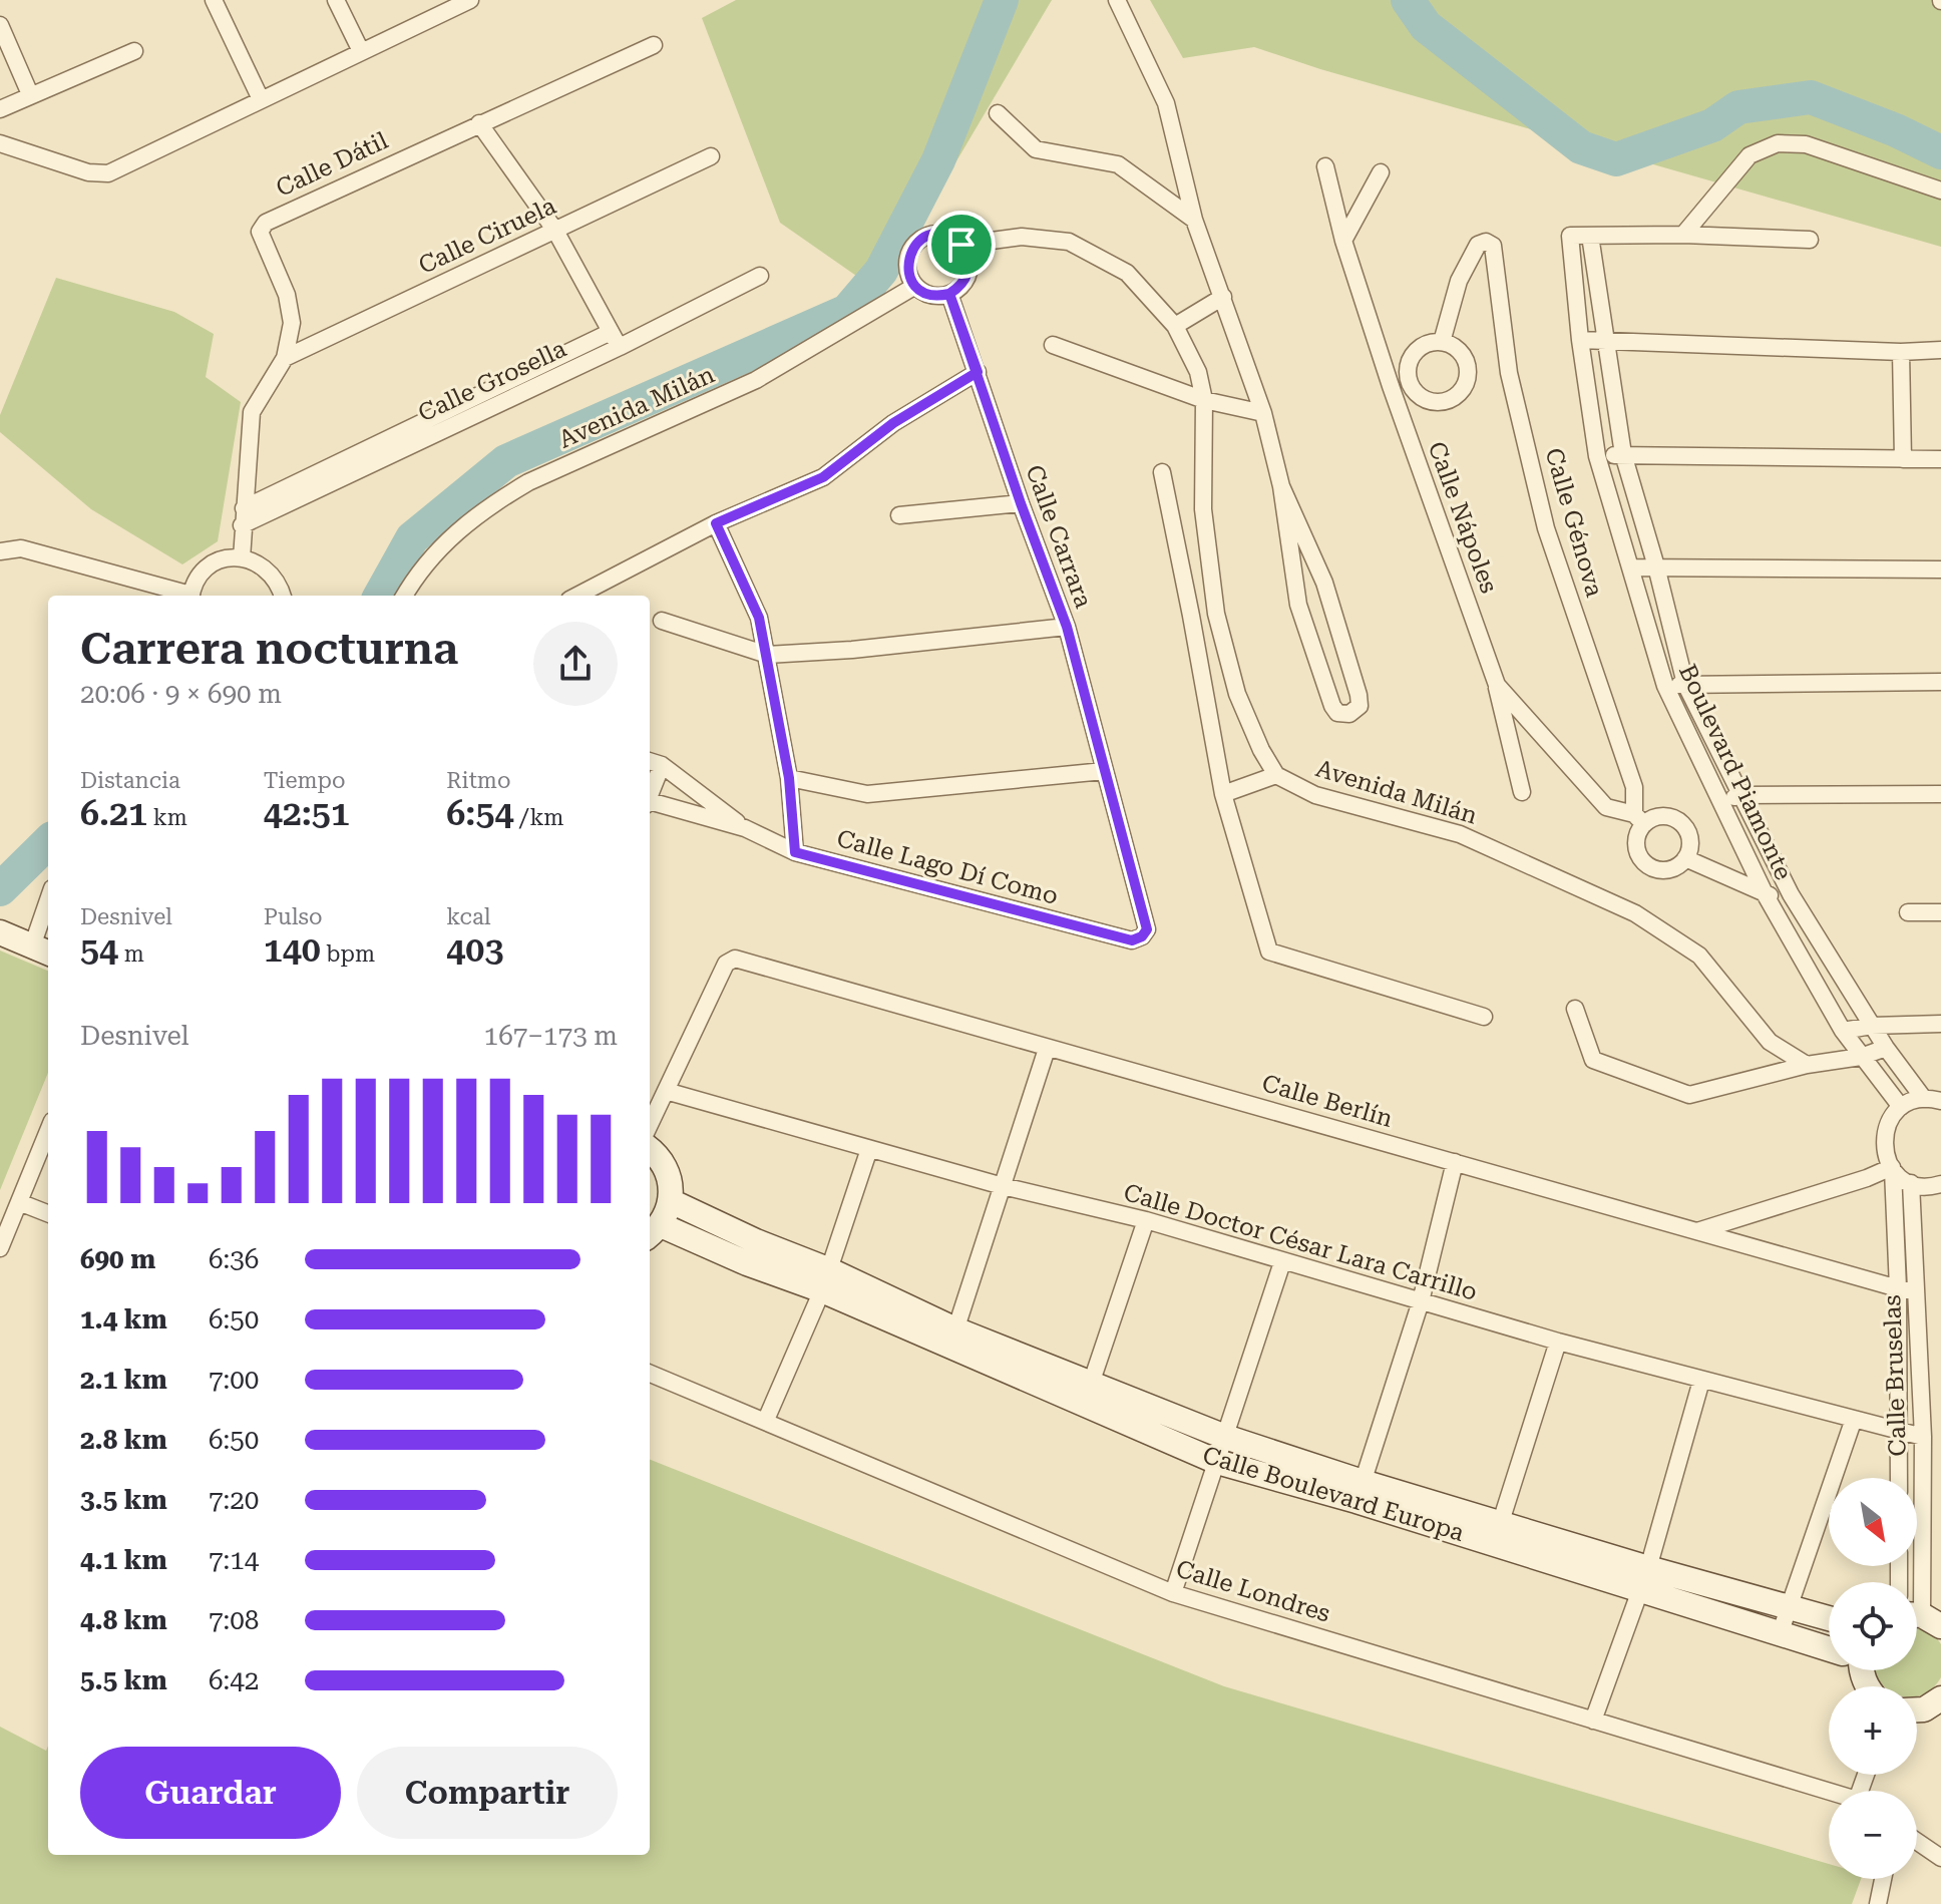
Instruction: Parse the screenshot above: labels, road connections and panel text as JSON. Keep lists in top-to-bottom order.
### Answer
{
  "streets": {
    "main road": ["Calle Boulevard Europa"],
    "street": [
      "Calle Dátil",
      "Calle Ciruela",
      "Calle Grosella",
      "Avenida Milán",
      "Calle Nápoles",
      "Calle Génova",
      "Calle Carrara",
      "Boulevard Piamonte",
      "Calle Lago Dí Como",
      "Calle Berlín",
      "Calle Doctor César Lara Carrillo",
      "Calle Bruselas",
      "Calle Londres"
    ]
  },
  "crossings": [
    ["Calle Dátil", "Calle Ciruela"],
    ["Calle Dátil", "Calle Grosella"],
    ["Avenida Milán", "Calle Carrara"],
    ["Calle Nápoles", "Calle Génova"],
    ["Calle Carrara", "Calle Lago Dí Como"],
    ["Boulevard Piamonte", "Calle Bruselas"],
    ["Calle Berlín", "Calle Doctor César Lara Carrillo"],
    ["Calle Berlín", "Calle Bruselas"],
    ["Calle Doctor César Lara Carrillo", "Calle Bruselas"]
  ],
  "north": "bottom right",
  "page": {
    "heading": ["Carrera nocturna", "20:06 · 9 × 690 m"],
    "stats": [
      ["Distancia", "6.21 km"],
      ["Tiempo", "42:51"],
      ["Ritmo", "6:54 /km"],
      ["Desnivel", "54 m"],
      ["Pulso", "140 bpm"],
      ["kcal", "403"]
    ],
    "chart": ["Desnivel", "167–173 m"],
    "list": [
      {
        "name": "690 m",
        "note": "6:36"
      },
      {
        "name": "1.4 km",
        "note": "6:50"
      },
      {
        "name": "2.1 km",
        "note": "7:00"
      },
      {
        "name": "2.8 km",
        "note": "6:50"
      },
      {
        "name": "3.5 km",
        "note": "7:20"
      },
      {
        "name": "4.1 km",
        "note": "7:14"
      },
      {
        "name": "4.8 km",
        "note": "7:08"
      },
      {
        "name": "5.5 km",
        "note": "6:42"
      }
    ],
    "map_buttons": ["+", "−"],
    "buttons": ["Guardar", "Compartir"]
  }
}
